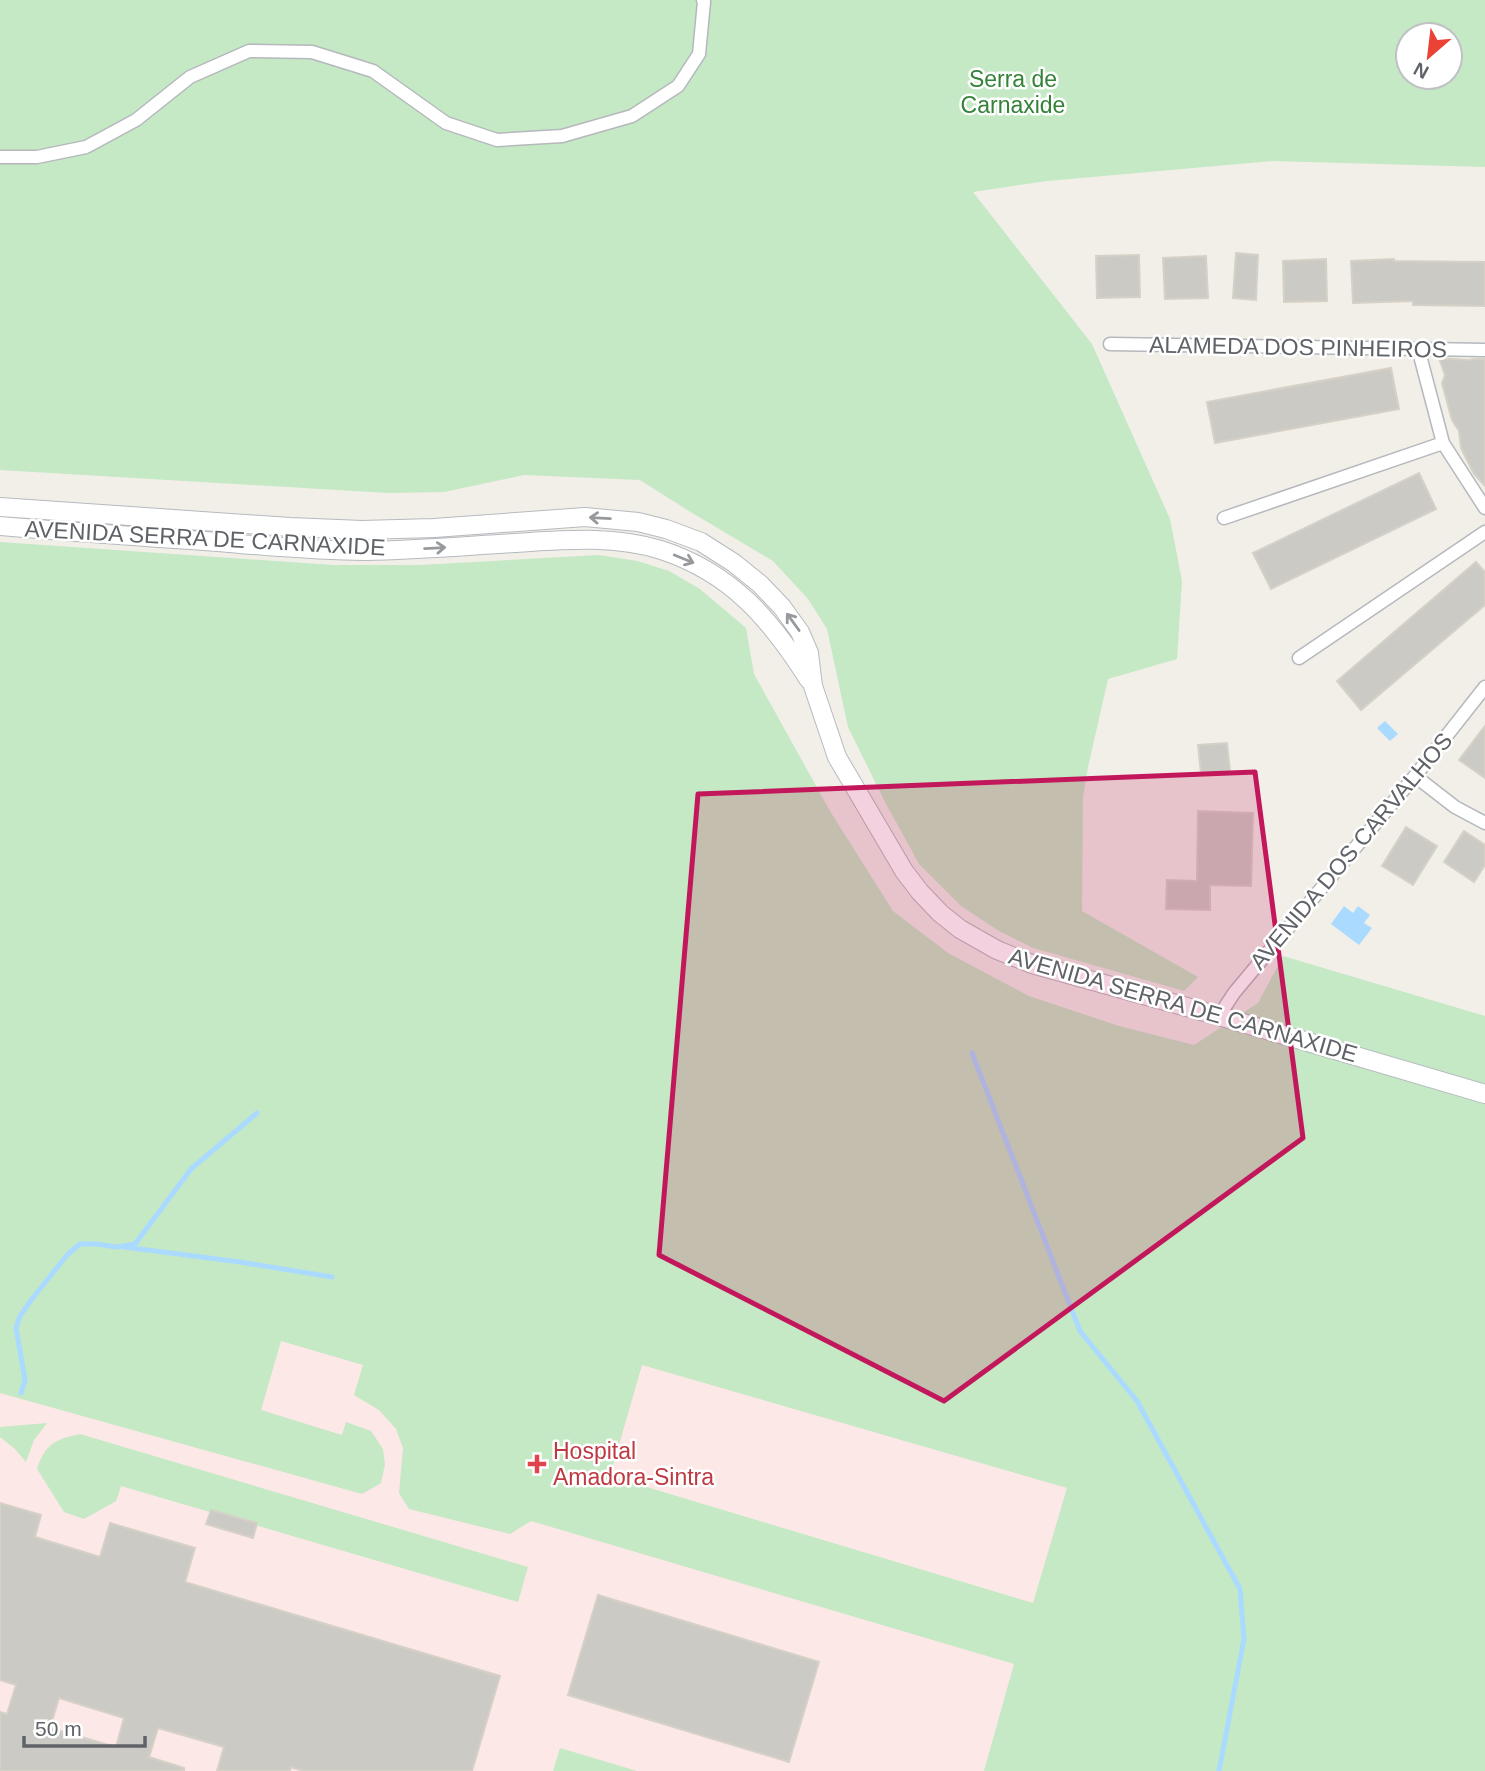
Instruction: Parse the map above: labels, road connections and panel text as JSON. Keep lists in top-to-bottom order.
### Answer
{
  "streets": {
    "street": ["ALAMEDA DOS PINHEIROS", "AVENIDA SERRA DE CARNAXIDE", "AVENIDA DOS CARVALHOS"]
  },
  "crossings": [
    ["AVENIDA SERRA DE CARNAXIDE", "AVENIDA DOS CARVALHOS"]
  ],
  "parks": ["Serra de Carnaxide"],
  "places": {
    "health": ["Hospital Amadora-Sintra"]
  },
  "scale_bar": "50 m",
  "north": "bottom left"
}
